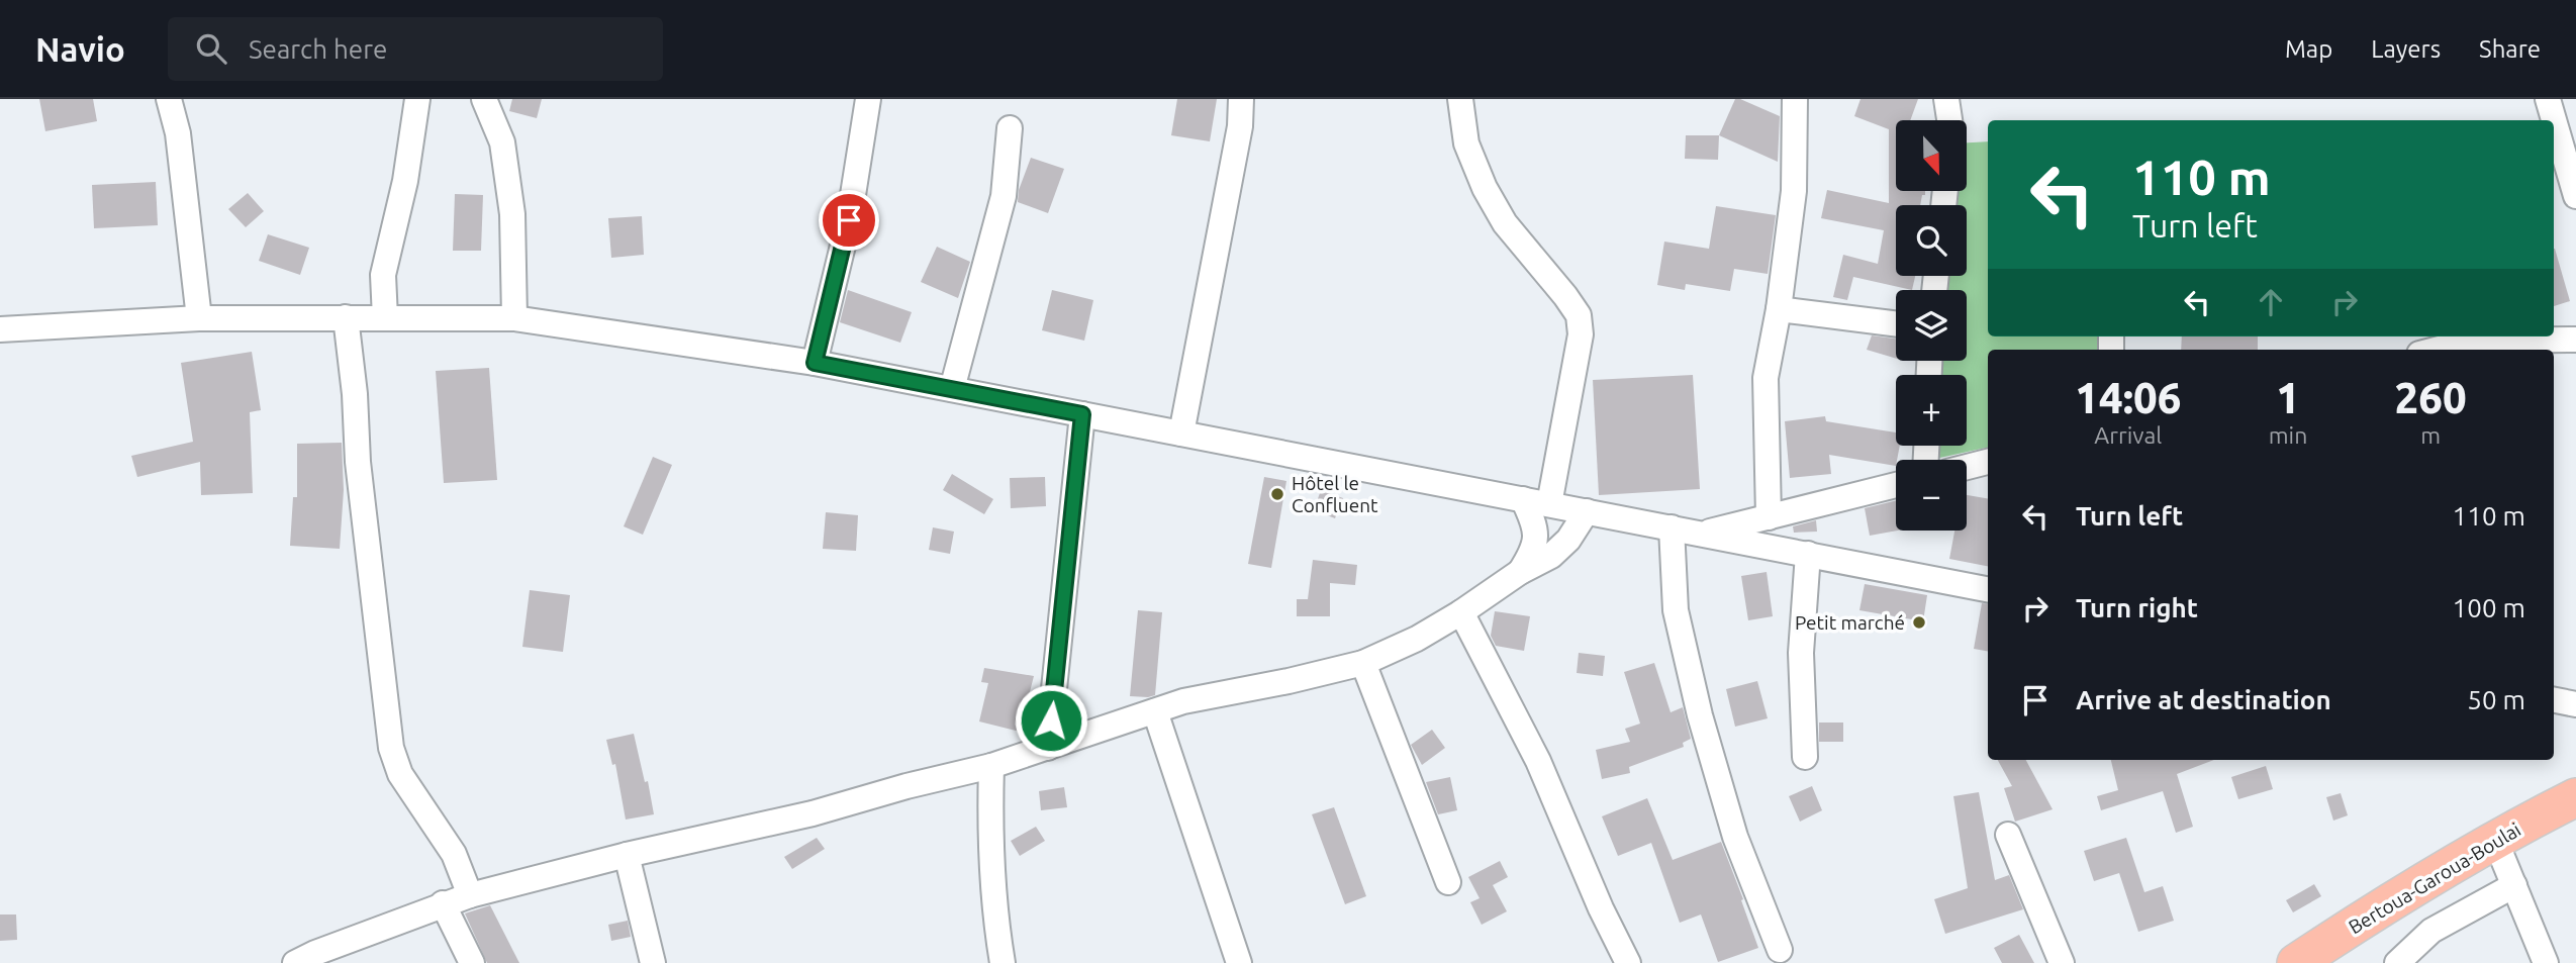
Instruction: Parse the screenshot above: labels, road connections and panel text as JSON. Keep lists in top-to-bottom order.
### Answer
{
  "streets": {
    "highway": ["Bertoua-Garoua-Boulai"]
  },
  "places": ["Hôtel le Confluent", "Petit marché"],
  "north": "bottom",
  "page": {
    "header": "Navio",
    "search": "Search here",
    "nav": ["Map", "Layers", "Share"],
    "map_buttons": ["+", "−"],
    "turn": ["110 m", "Turn left"],
    "eta": [
      "14:06",
      "Arrival",
      "1",
      "min",
      "260",
      "m"
    ],
    "list": [
      {
        "name": "Turn left",
        "value": "110 m"
      },
      {
        "name": "Turn right",
        "value": "100 m"
      },
      {
        "name": "Arrive at destination",
        "value": "50 m"
      }
    ]
  }
}
